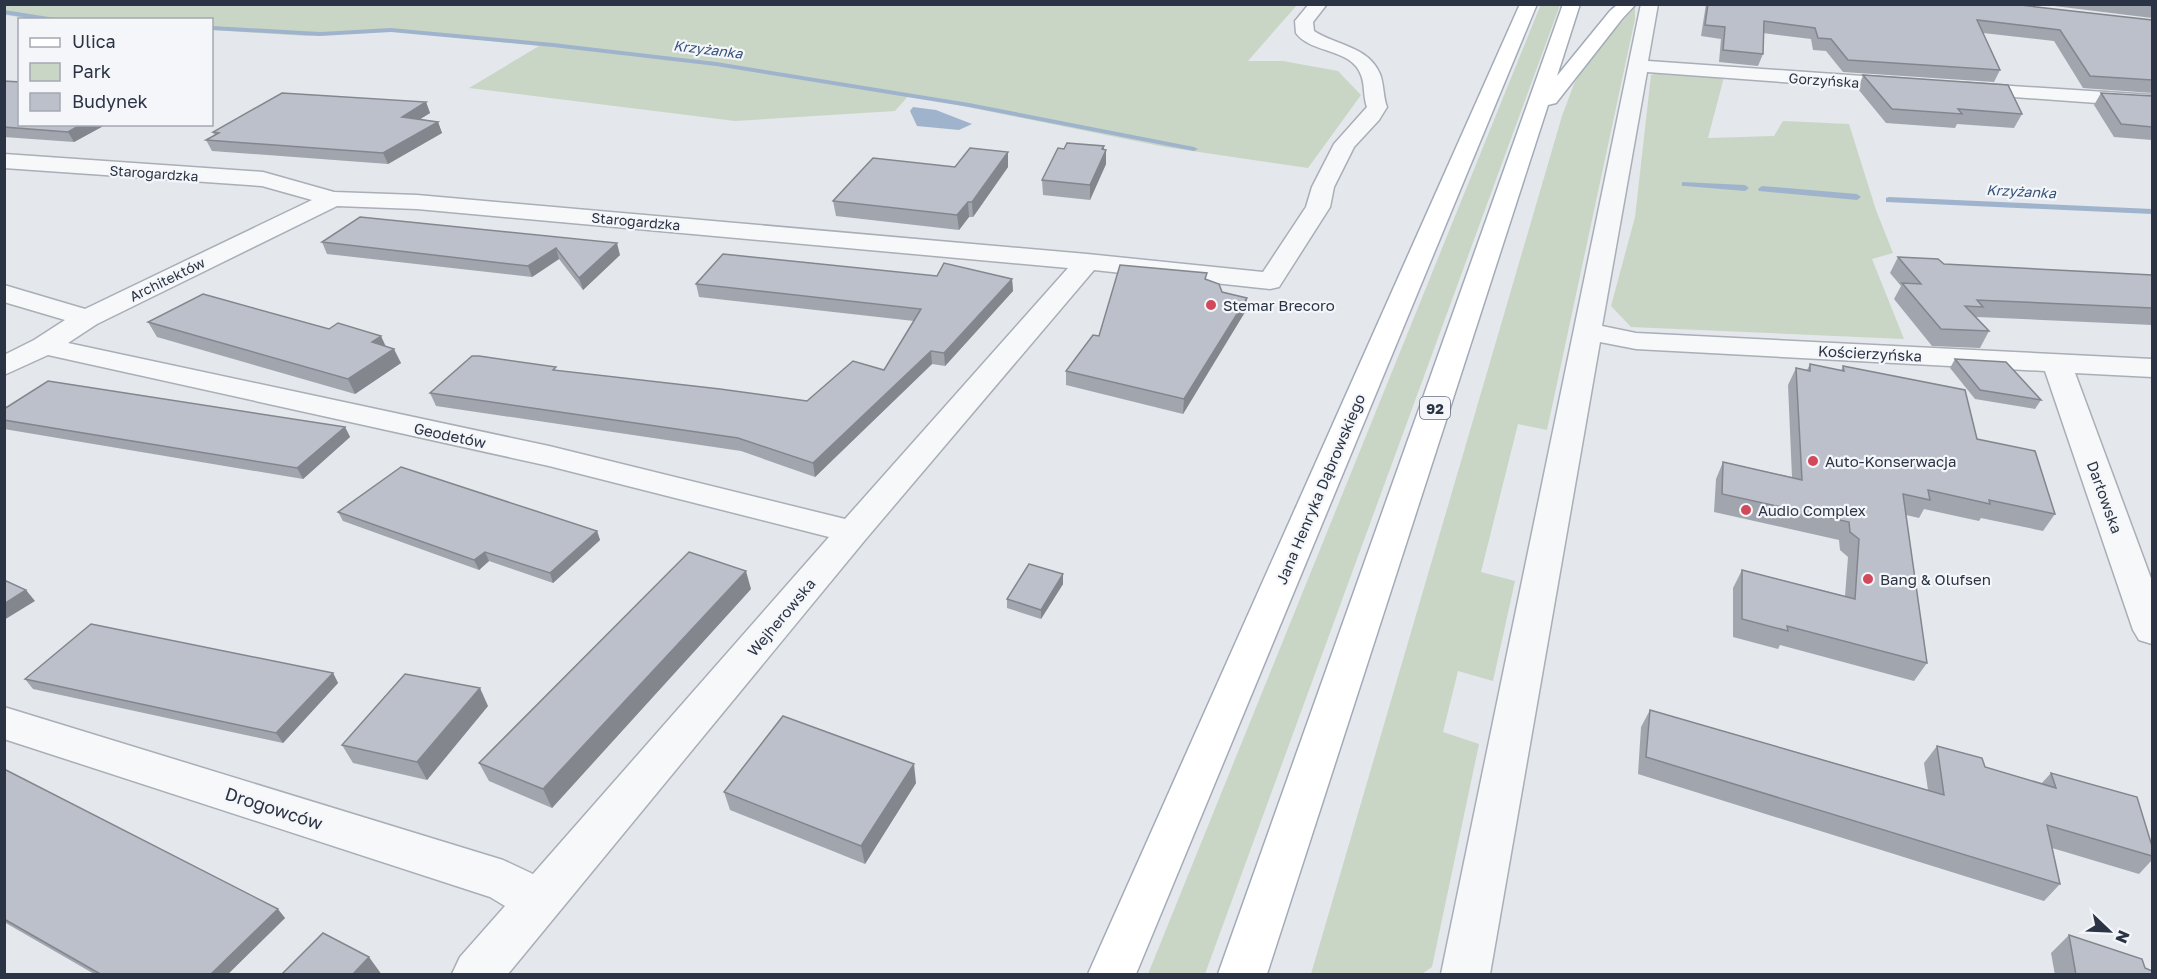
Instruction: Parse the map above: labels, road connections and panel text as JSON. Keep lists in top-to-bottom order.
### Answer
{
  "streets": {
    "main road": ["92", "Jana Henryka Dąbrowskiego"],
    "street": [
      "Gorzyńska",
      "Starogardzka",
      "Architektów",
      "Kościerzyńska",
      "Geodetów",
      "Darłowska",
      "Wejherowska",
      "Drogowców"
    ]
  },
  "crossings": [
    ["Starogardzka", "Architektów"],
    ["Starogardzka", "Wejherowska"],
    ["Architektów", "Geodetów"],
    ["Kościerzyńska", "Darłowska"],
    ["Geodetów", "Wejherowska"],
    ["Wejherowska", "Drogowców"]
  ],
  "water": ["Krzyżanka"],
  "places": [
    "Stemar Brecoro",
    "Auto-Konserwacja",
    "Audio Complex",
    "Bang & Olufsen"
  ],
  "legend": ["Ulica", "Park", "Budynek"],
  "north": "bottom right"
}
